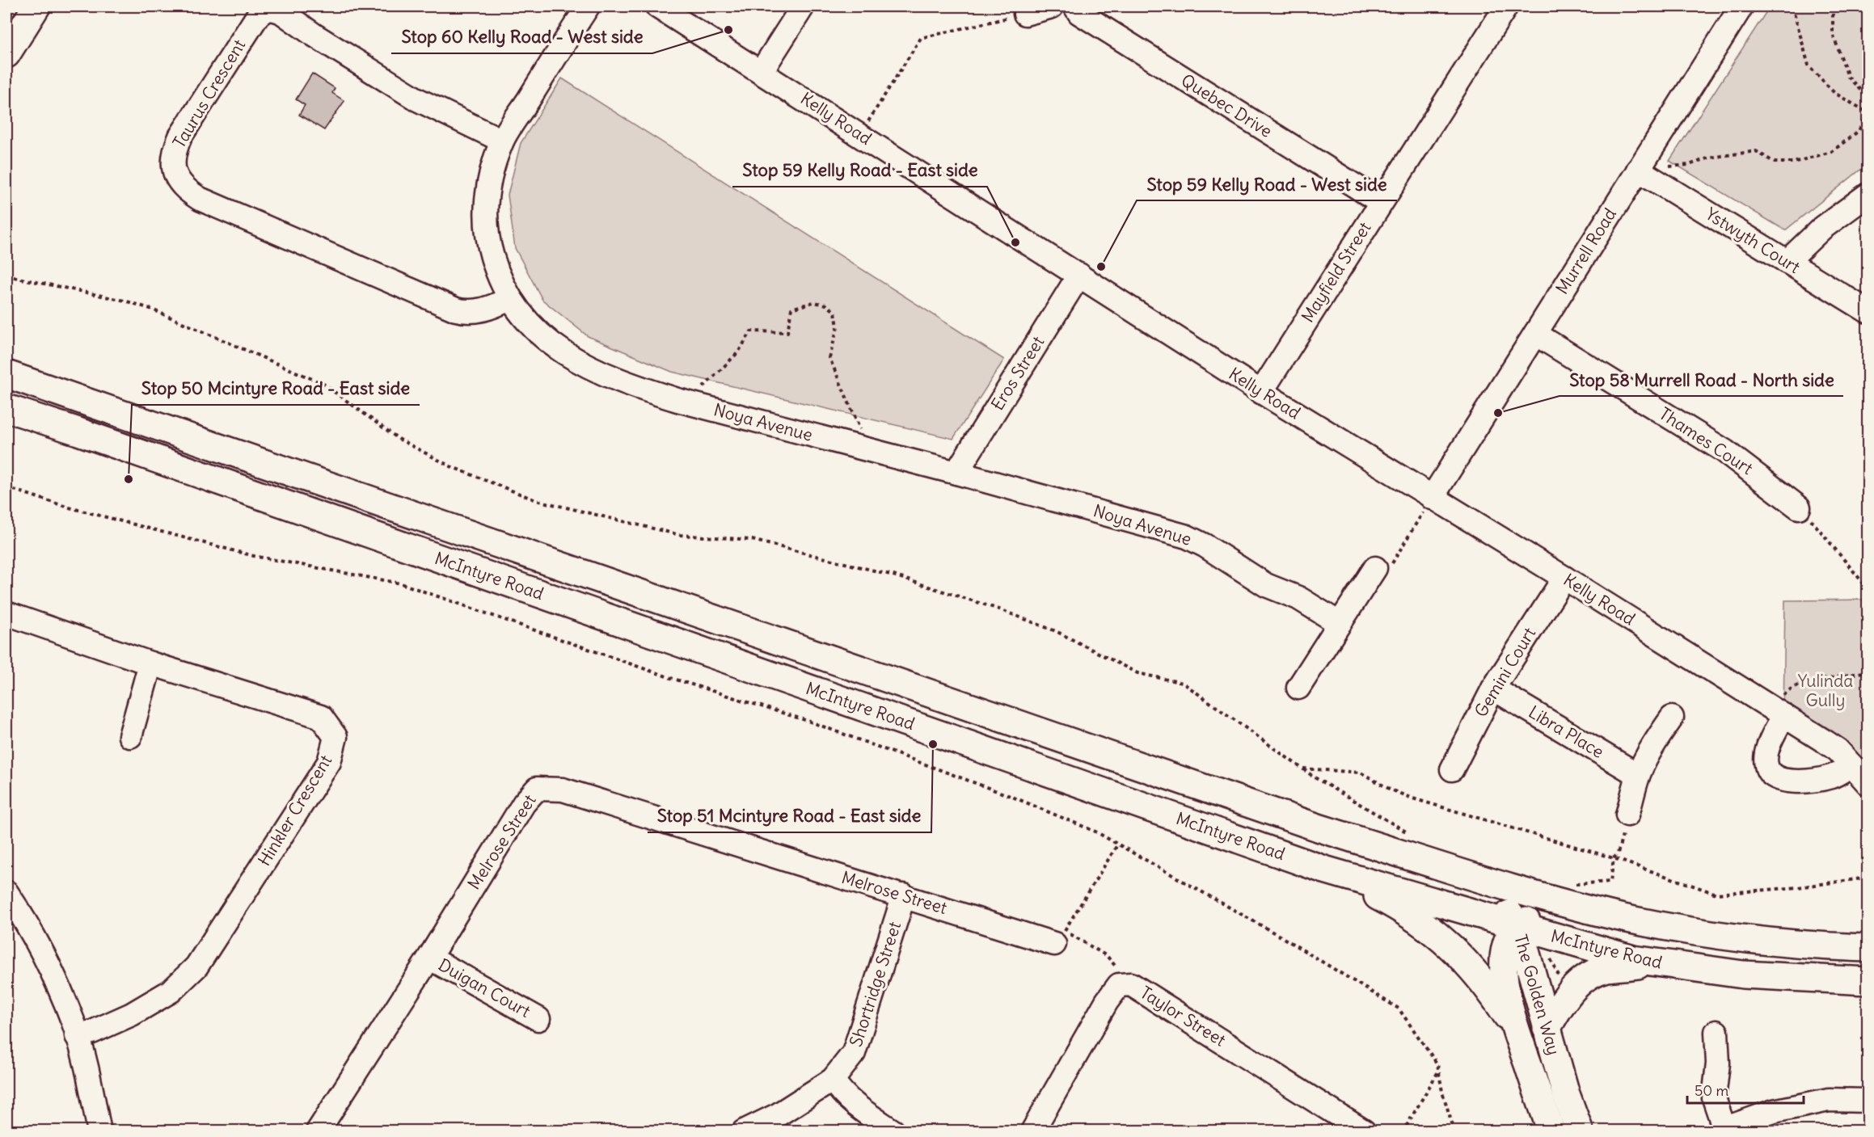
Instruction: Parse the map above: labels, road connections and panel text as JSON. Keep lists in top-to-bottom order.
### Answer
{
  "streets": {
    "main road": ["McIntyre Road", "The Golden Way"],
    "street": [
      "Taurus Crescent",
      "Quebec Drive",
      "Kelly Road",
      "Ystwyth Court",
      "Murrell Road",
      "Mayfield Street",
      "Eros Street",
      "Noya Avenue",
      "Thames Court",
      "Gemini Court",
      "Libra Place",
      "Hinkler Crescent",
      "Melrose Street",
      "Shortridge Street",
      "Duigan Court",
      "Taylor Street"
    ]
  },
  "crossings": [
    ["Taurus Crescent", "Noya Avenue"],
    ["Quebec Drive", "Mayfield Street"],
    ["Kelly Road", "Murrell Road"],
    ["Kelly Road", "Mayfield Street"],
    ["Kelly Road", "Eros Street"],
    ["Kelly Road", "Gemini Court"],
    ["Ystwyth Court", "Murrell Road"],
    ["Murrell Road", "Thames Court"],
    ["Eros Street", "Noya Avenue"],
    ["McIntyre Road", "The Golden Way"],
    ["Gemini Court", "Libra Place"],
    ["Melrose Street", "Shortridge Street"],
    ["Melrose Street", "Duigan Court"]
  ],
  "parks": ["Yulinda Gully"],
  "places": [
    "Stop 60 Kelly Road - West side",
    "Stop 59 Kelly Road - East side",
    "Stop 59 Kelly Road - West side",
    "Stop 58 Murrell Road - North side",
    "Stop 50 Mcintyre Road - East side",
    "Stop 51 Mcintyre Road - East side"
  ],
  "scale_bar": "50 m"
}
